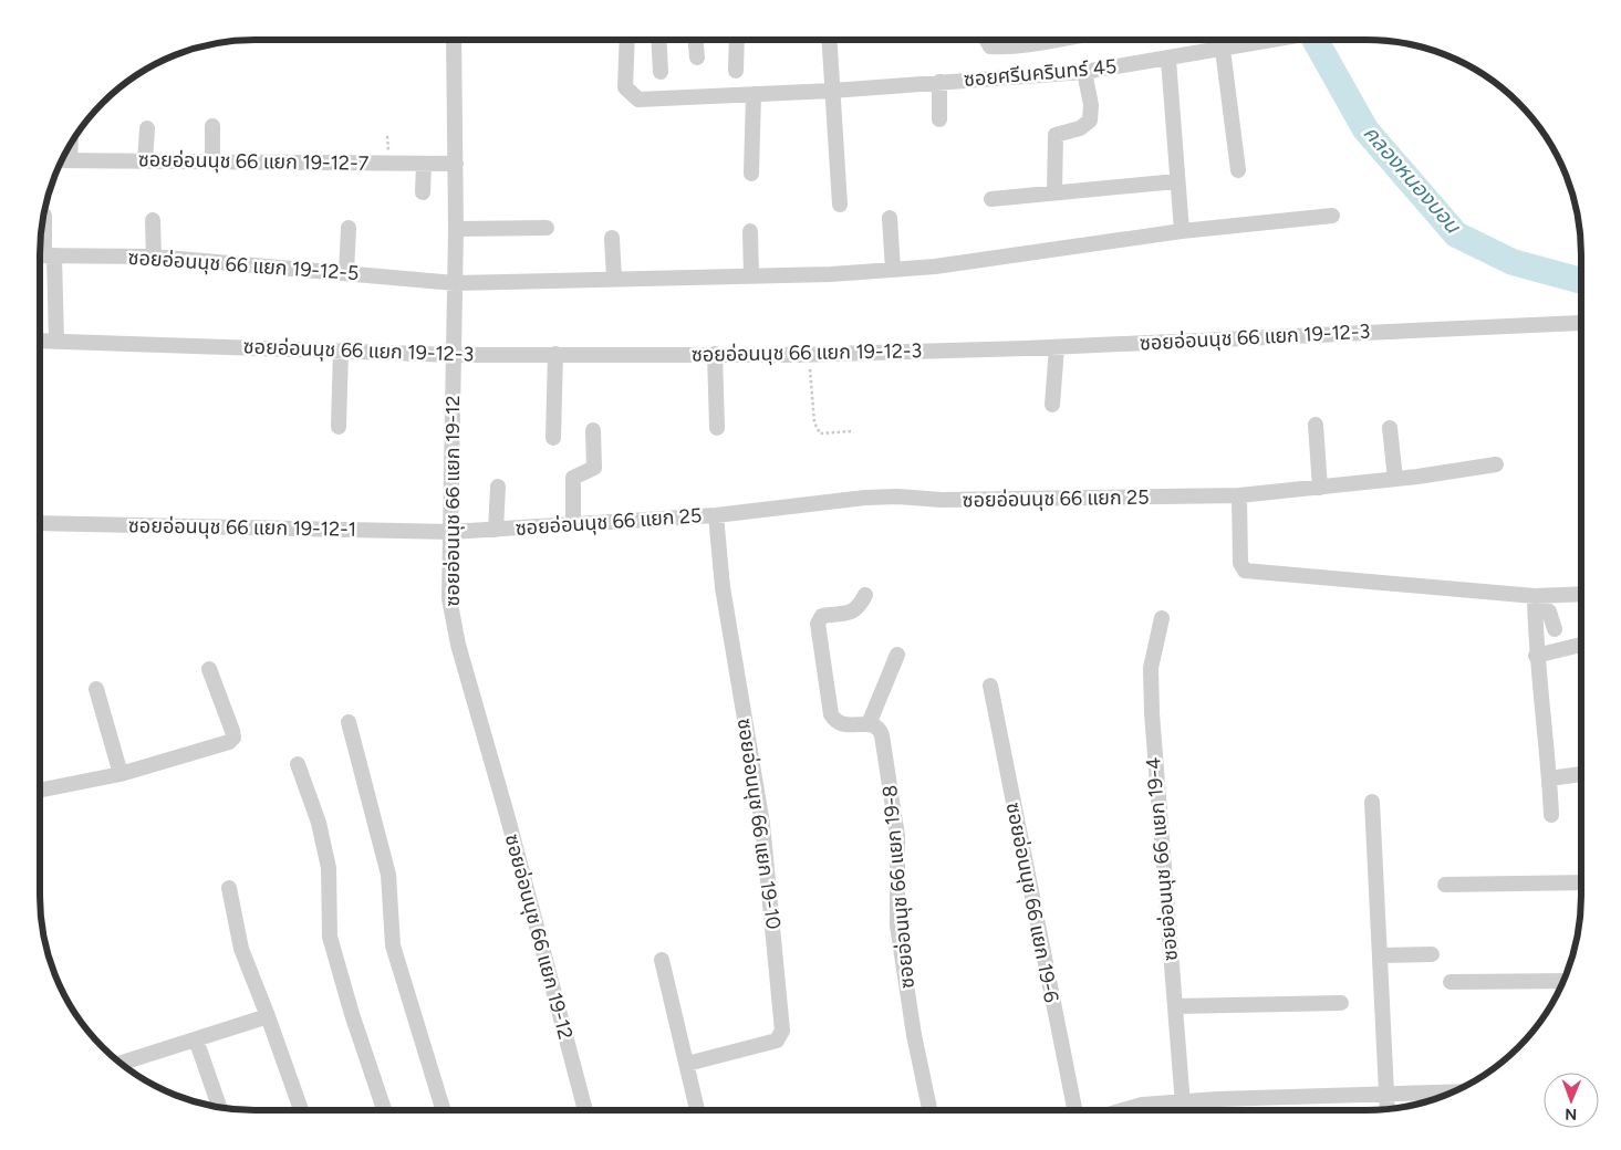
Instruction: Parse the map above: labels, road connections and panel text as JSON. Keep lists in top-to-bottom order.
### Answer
{
  "streets": {
    "street": [
      "ซอยศรีนครินทร์ 45",
      "ซอยอ่อนนุช 66 แยก 19-12-7",
      "ซอยอ่อนนุช 66 แยก 19-12-5",
      "ซอยอ่อนนุช 66 แยก 19-12-3",
      "ซอยอ่อนนุช 66 แยก 25",
      "ซอยอ่อนนุช 66 แยก 19-12",
      "ซอยอ่อนนุช 66 แยก 19-12-1",
      "ซอยอ่อนนุช 66 แยก 19-10",
      "ซอยอ่อนนุช 66 แยก 19-4",
      "ซอยอ่อนนุช 66 แยก 19-8",
      "ซอยอ่อนนุช 66 แยก 19-6"
    ]
  },
  "crossings": [
    ["ซอยอ่อนนุช 66 แยก 19-12-7", "ซอยอ่อนนุช 66 แยก 19-12"],
    ["ซอยอ่อนนุช 66 แยก 19-12-5", "ซอยอ่อนนุช 66 แยก 19-12"],
    ["ซอยอ่อนนุช 66 แยก 19-12-3", "ซอยอ่อนนุช 66 แยก 19-12"],
    ["ซอยอ่อนนุช 66 แยก 25", "ซอยอ่อนนุช 66 แยก 19-12"],
    ["ซอยอ่อนนุช 66 แยก 25", "ซอยอ่อนนุช 66 แยก 19-12-1"],
    ["ซอยอ่อนนุช 66 แยก 25", "ซอยอ่อนนุช 66 แยก 19-10"],
    ["ซอยอ่อนนุช 66 แยก 19-12", "ซอยอ่อนนุช 66 แยก 19-12-1"]
  ],
  "water": ["คลองหนองบอน"],
  "north": "bottom"
}
